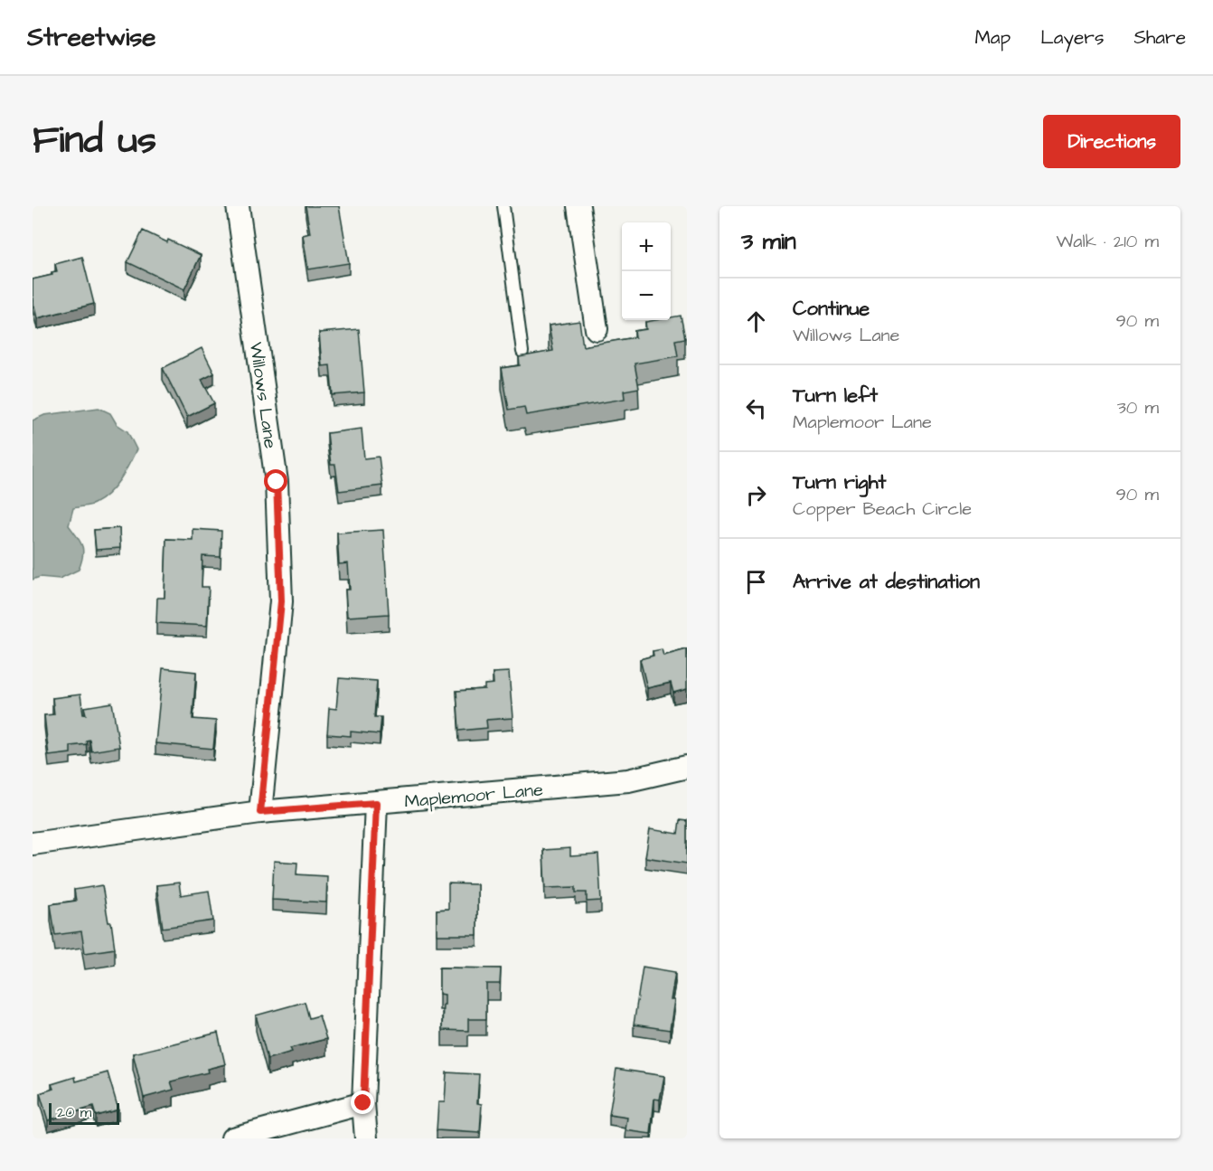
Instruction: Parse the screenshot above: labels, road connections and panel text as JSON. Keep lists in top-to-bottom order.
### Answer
{
  "streets": {
    "street": ["Willows Lane", "Maplemoor Lane"]
  },
  "crossings": [
    ["Willows Lane", "Maplemoor Lane"]
  ],
  "scale_bar": "20 m",
  "page": {
    "header": "Streetwise",
    "nav": ["Map", "Layers", "Share"],
    "title": "Find us",
    "buttons": "Directions",
    "heading": ["3 min", "Walk · 210 m"],
    "map_buttons": ["+", "−"],
    "list": [
      ["Continue", "Willows Lane", "90 m"],
      ["Turn left", "Maplemoor Lane", "30 m"],
      ["Turn right", "Copper Beach Circle", "90 m"],
      "Arrive at destination"
    ],
    "scale": "20 m"
  }
}
